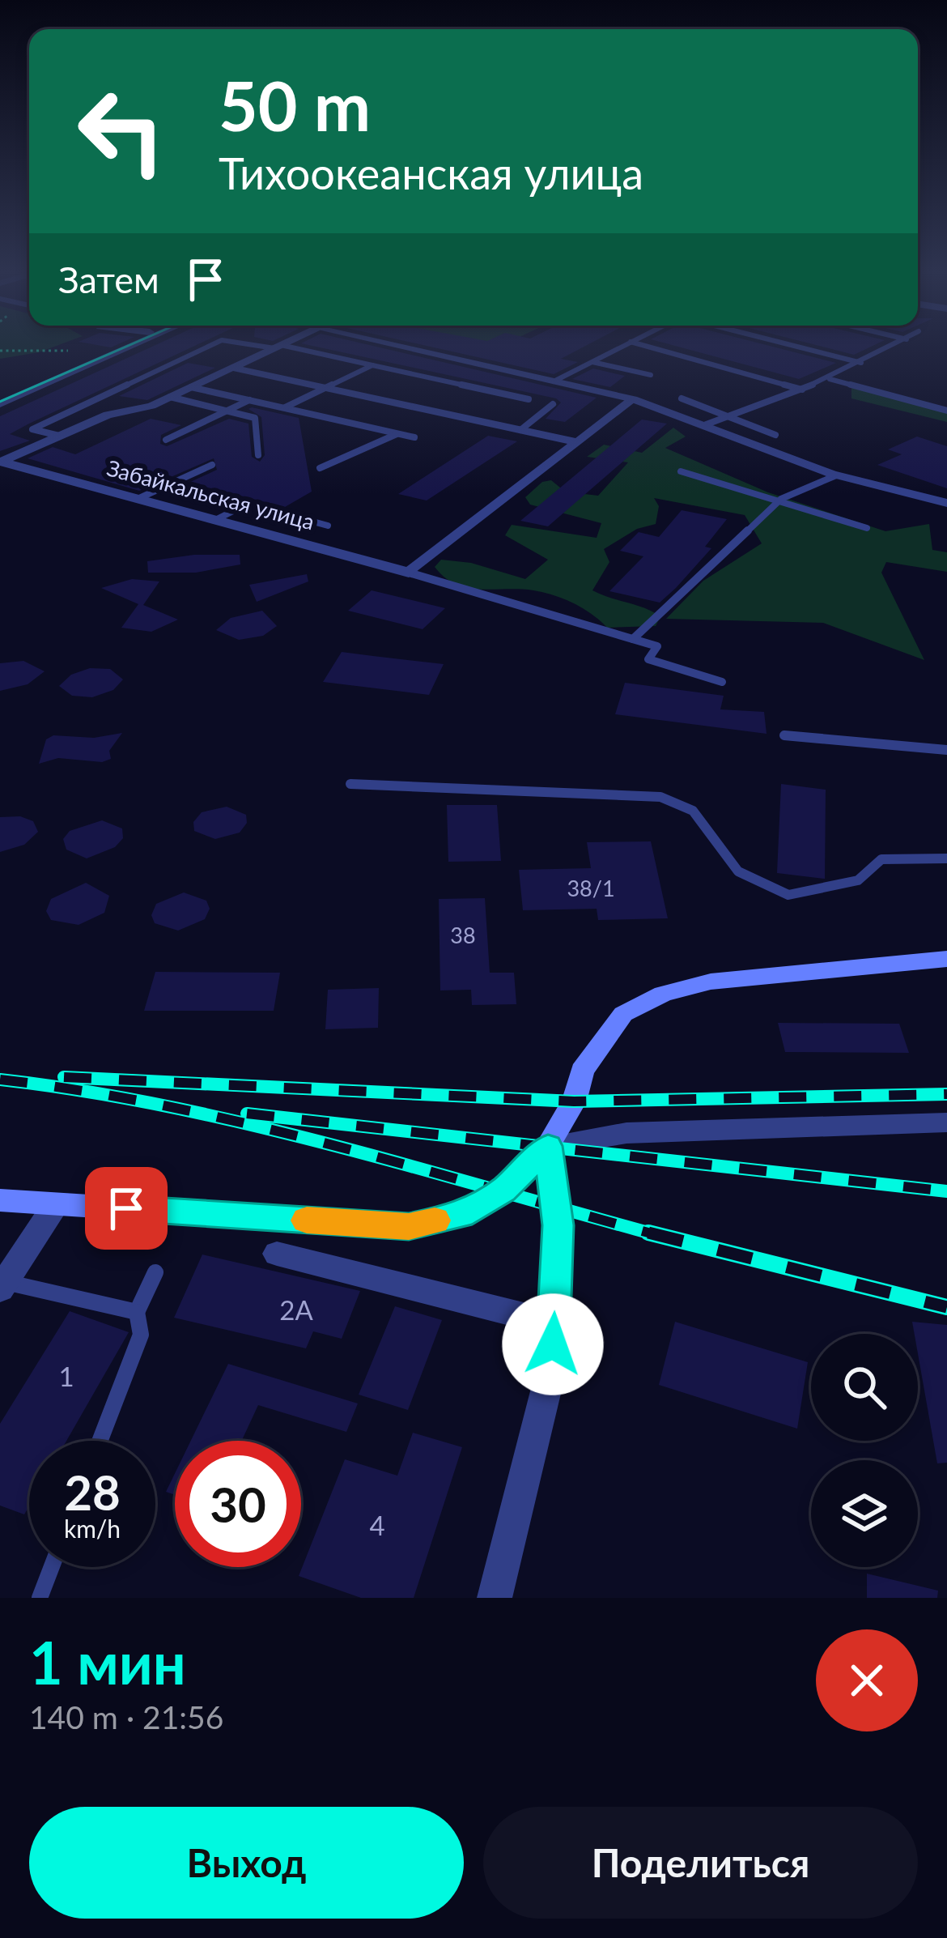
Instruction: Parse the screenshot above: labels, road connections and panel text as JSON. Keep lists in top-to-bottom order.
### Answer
{
  "streets": {
    "street": ["Забайкальская улица"]
  },
  "house_numbers": [
    "38/1",
    "38",
    "2А",
    "1",
    "4"
  ],
  "page": {
    "turn": ["50 m", "Тихоокеанская улица"],
    "then": "Затем",
    "speed": "28 km/h",
    "limit": "30",
    "heading": ["1 мин", "140 m · 21:56"],
    "buttons": ["Выход", "Поделиться"]
  }
}
